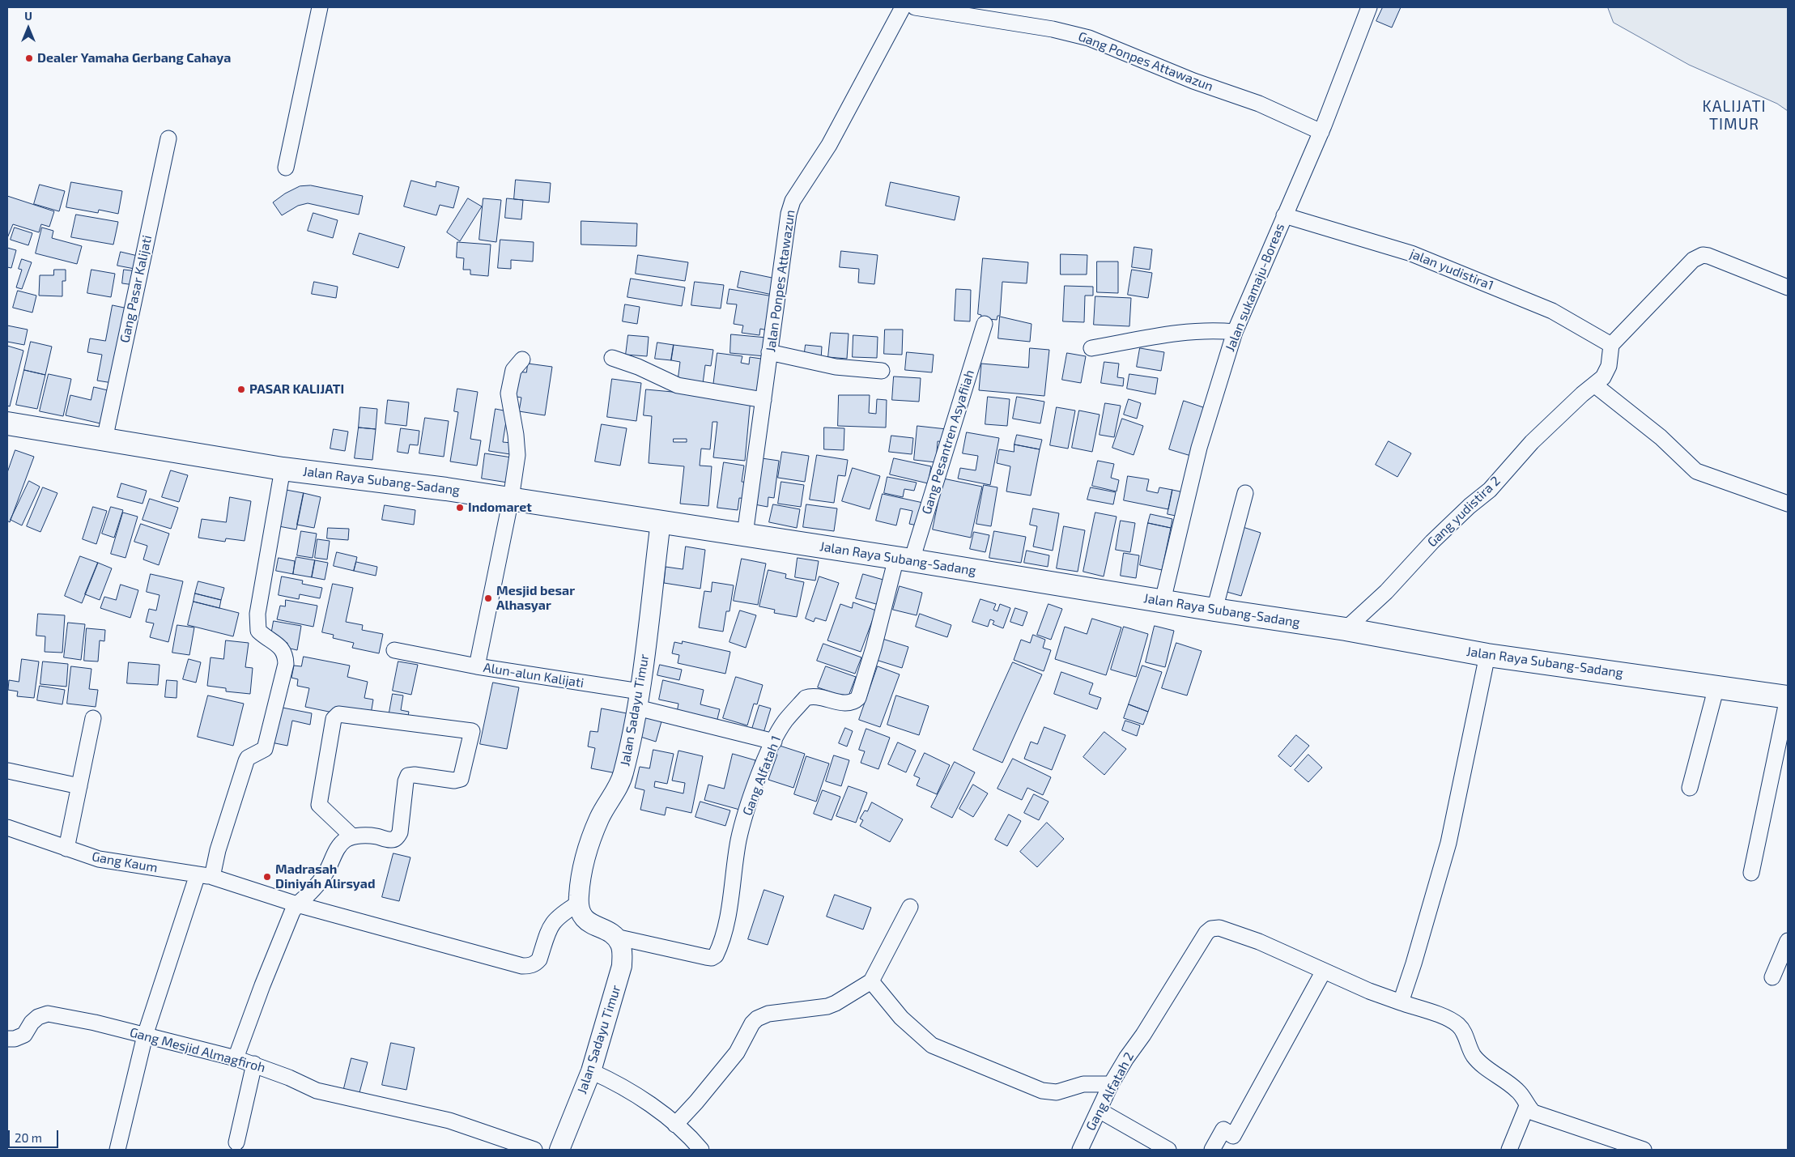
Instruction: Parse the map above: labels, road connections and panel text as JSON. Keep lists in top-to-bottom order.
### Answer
{
  "streets": {
    "main road": ["Jalan Raya Subang-Sadang"],
    "street": [
      "Gang Ponpes Attawazun",
      "jalan yudistira1",
      "Jalan Ponpes Attawazun",
      "Jalan sukamaju-Boreas",
      "Gang Pasar Kalijati",
      "Gang Pesantren Asyafiiah",
      "Gang yudistira 2",
      "Alun-alun Kalijati",
      "Jalan Sadayu Timur",
      "Gang Alfatah 1",
      "Gang Kaum",
      "Gang Mesjid Almagfiroh",
      "Gang Alfatah 2"
    ]
  },
  "crossings": [
    ["Gang Ponpes Attawazun", "Jalan sukamaju-Boreas"],
    ["jalan yudistira1", "Jalan sukamaju-Boreas"],
    ["jalan yudistira1", "Gang yudistira 2"],
    ["Jalan Ponpes Attawazun", "Jalan Raya Subang-Sadang"],
    ["Jalan sukamaju-Boreas", "Jalan Raya Subang-Sadang"],
    ["Gang Pasar Kalijati", "Jalan Raya Subang-Sadang"],
    ["Gang Pesantren Asyafiiah", "Jalan Raya Subang-Sadang"],
    ["Gang Pesantren Asyafiiah", "Gang Alfatah 1"],
    ["Jalan Raya Subang-Sadang", "Gang yudistira 2"],
    ["Jalan Raya Subang-Sadang", "Alun-alun Kalijati"],
    ["Jalan Raya Subang-Sadang", "Jalan Sadayu Timur"],
    ["Jalan Raya Subang-Sadang", "Gang Alfatah 1"],
    ["Alun-alun Kalijati", "Jalan Sadayu Timur"],
    ["Alun-alun Kalijati", "Gang Alfatah 1"],
    ["Jalan Sadayu Timur", "Gang Alfatah 1"],
    ["Jalan Sadayu Timur", "Gang Kaum"]
  ],
  "districts": ["KALIJATI TIMUR"],
  "places": [
    "Dealer Yamaha Gerbang Cahaya",
    "PASAR KALIJATI",
    "Indomaret",
    "Mesjid besar Alhasyar",
    "Madrasah Diniyah Alirsyad"
  ],
  "scale_bar": "20 m",
  "north": "top"
}
